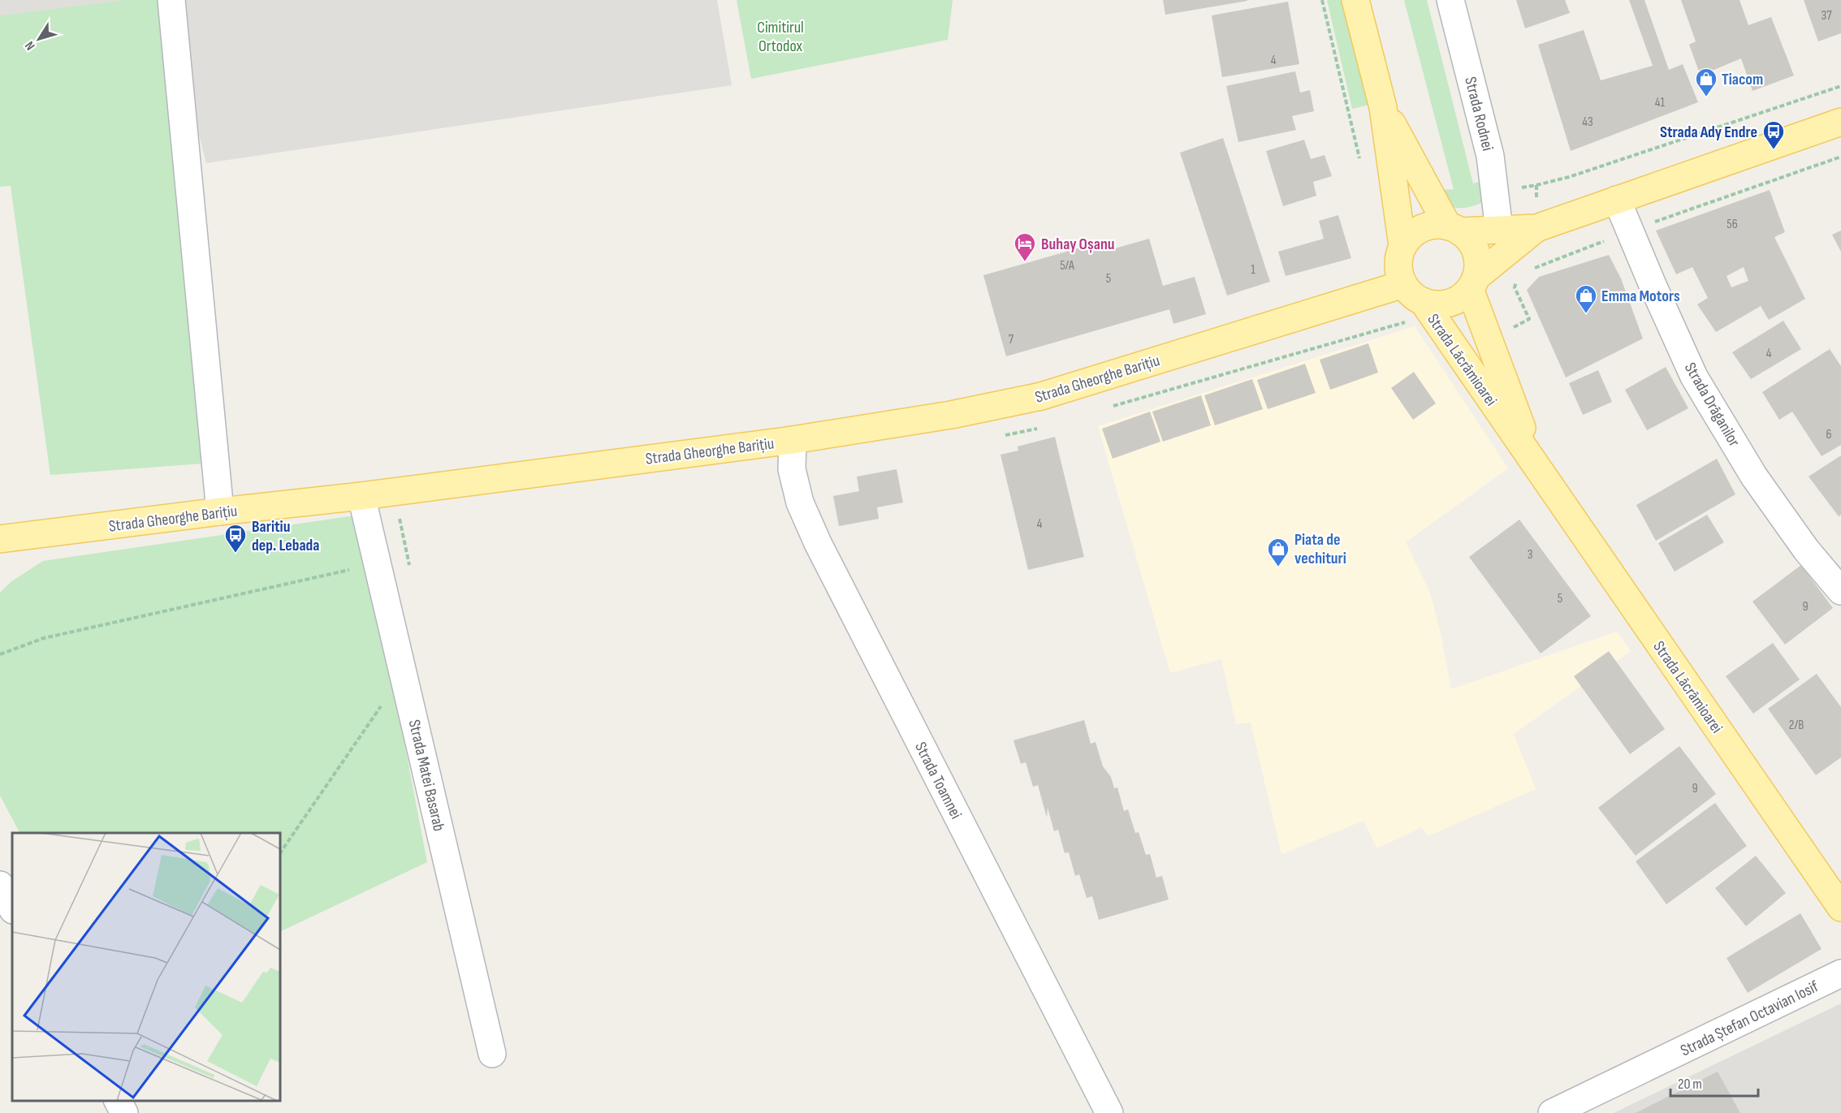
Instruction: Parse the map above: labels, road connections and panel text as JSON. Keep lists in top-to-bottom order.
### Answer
{
  "streets": {
    "main road": ["Strada Lăcrămioarei", "Strada Gheorghe Barițiu"],
    "street": [
      "Strada Rodnei",
      "Strada Drăganilor",
      "Strada Matei Basarab",
      "Strada Toamnei",
      "Strada Ștefan Octavian Iosif"
    ]
  },
  "crossings": [
    ["Strada Lăcrămioarei", "Strada Gheorghe Barițiu"],
    ["Strada Gheorghe Barițiu", "Strada Matei Basarab"],
    ["Strada Gheorghe Barițiu", "Strada Toamnei"]
  ],
  "parks": ["Cimitirul Ortodox"],
  "places": {
    "shop": ["Tiacom", "Emma Motors", "Piata de vechituri"],
    "bus stop": ["Strada Ady Endre", "Baritiu dep. Lebada"],
    "hotel": ["Buhay Oșanu"]
  },
  "house_numbers": [
    "37",
    "4",
    "41",
    "43",
    "56",
    "5/A",
    "1",
    "5",
    "7",
    "4",
    "6",
    "4",
    "3",
    "5",
    "9",
    "2/B",
    "9"
  ],
  "scale_bar": "20 m",
  "north": "bottom left"
}
